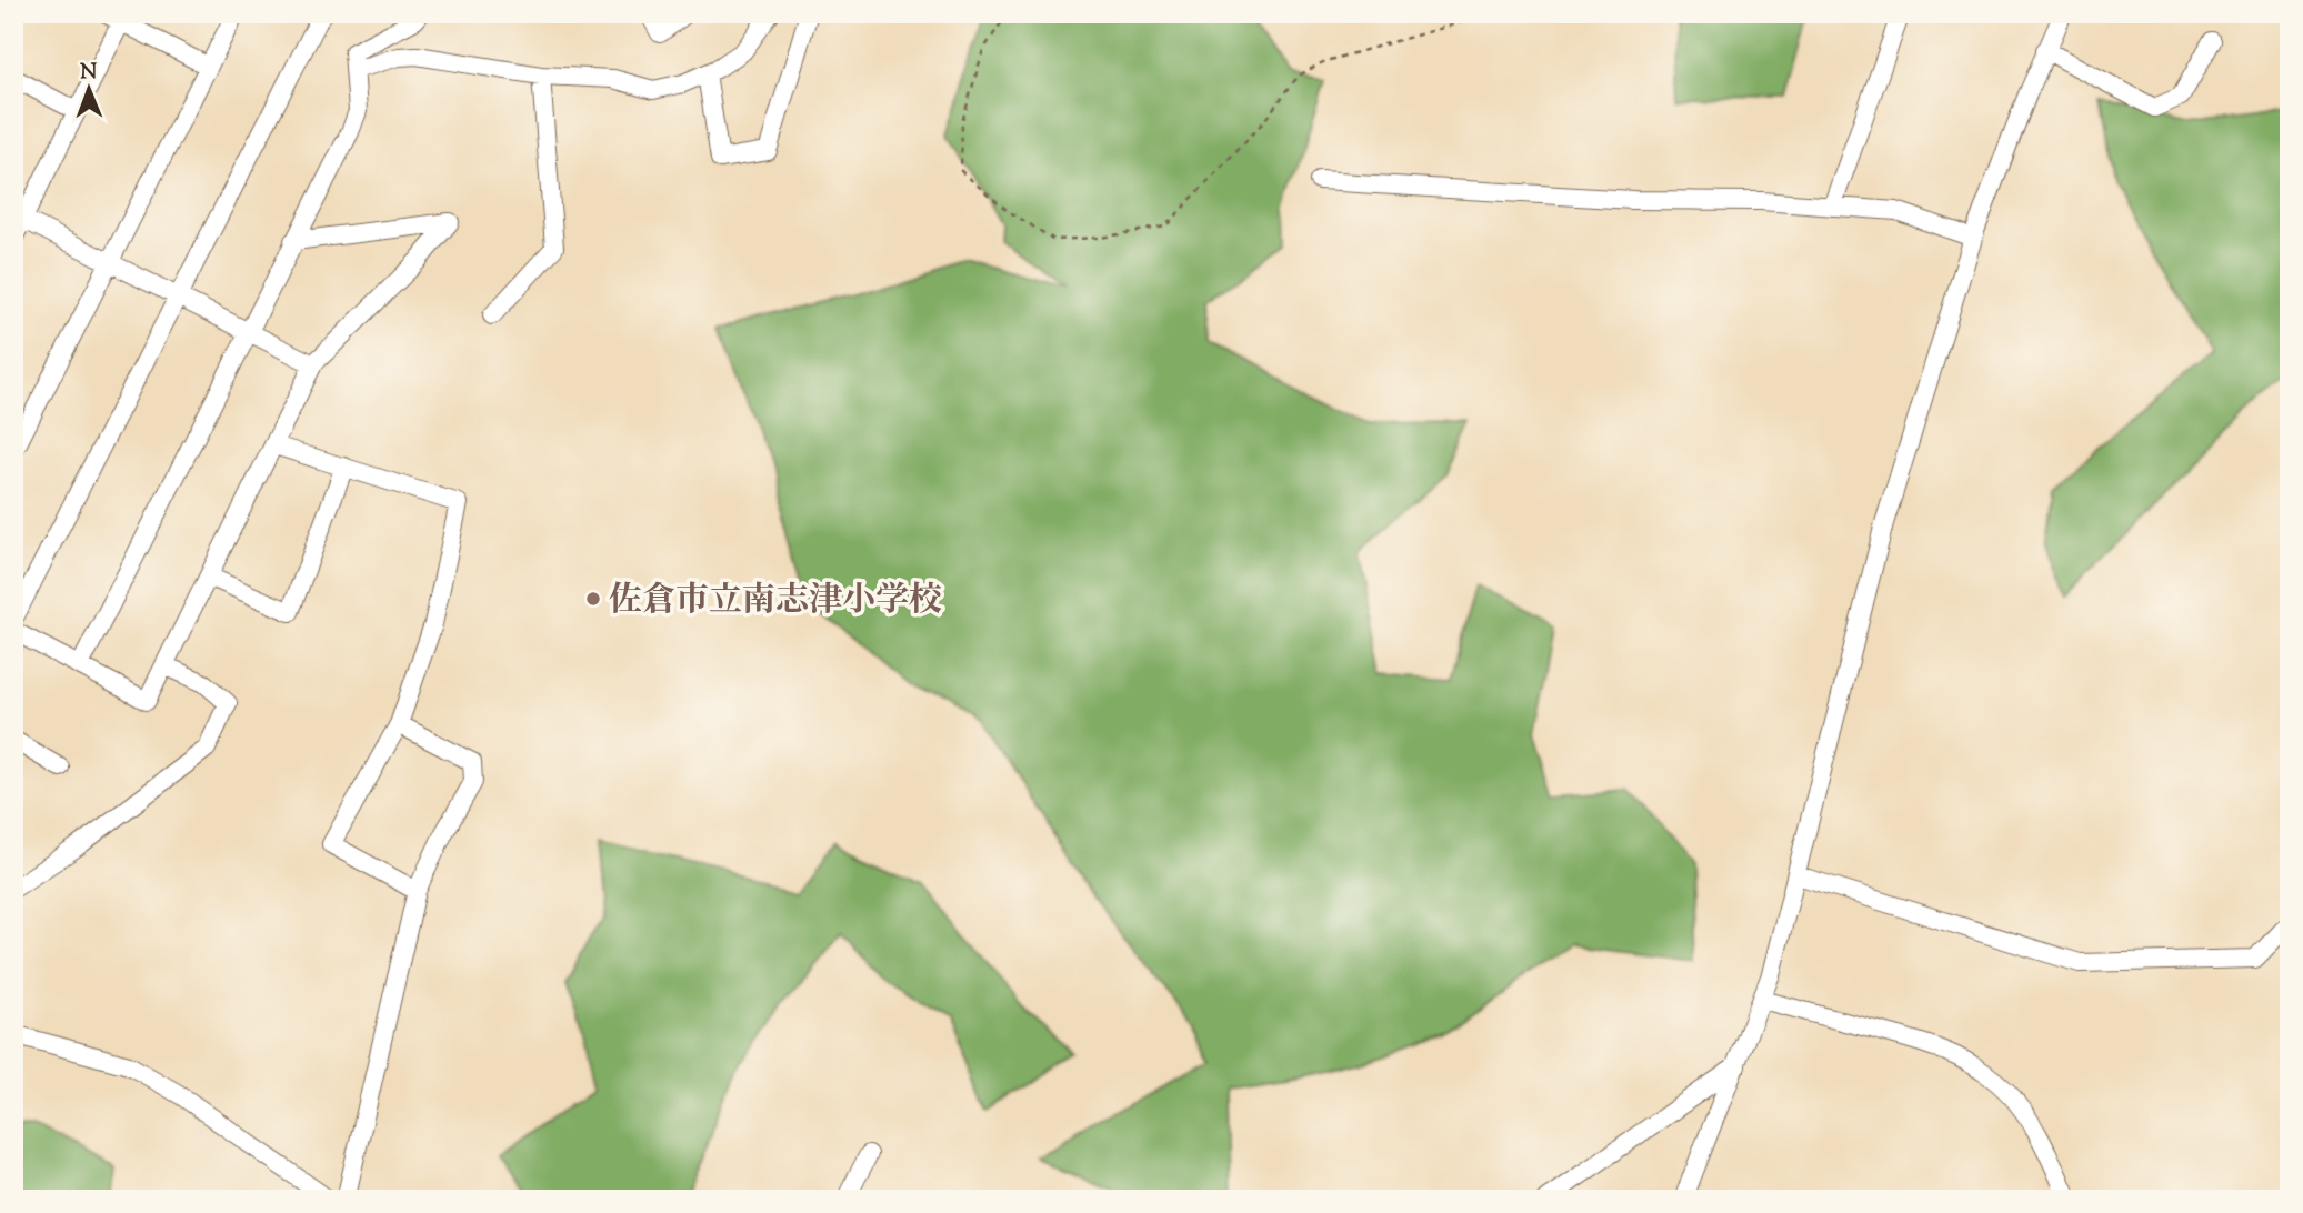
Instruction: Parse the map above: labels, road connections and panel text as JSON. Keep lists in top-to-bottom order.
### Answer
{
  "places": ["佐倉市立南志津小学校"],
  "north": "top"
}
